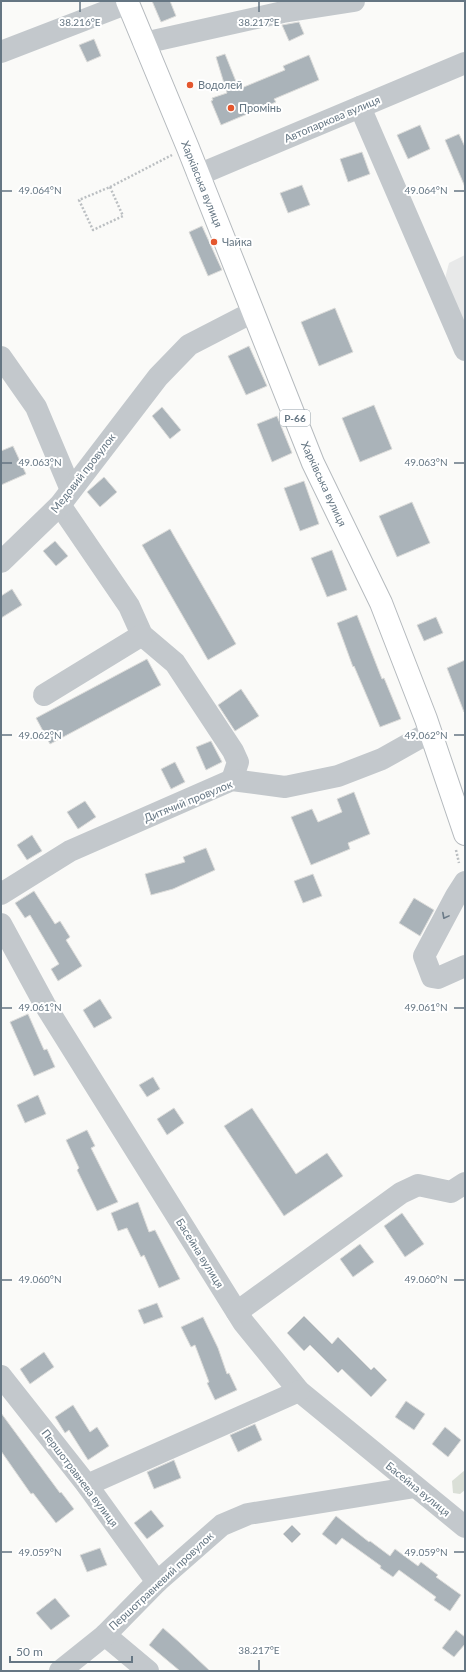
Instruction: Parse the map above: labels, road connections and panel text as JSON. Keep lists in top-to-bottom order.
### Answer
{
  "streets": {
    "main road": ["Харківська вулиця", "Р-66"],
    "street": [
      "Автопаркова вулиця",
      "Медовий провулок",
      "Дитячий провулок",
      "Басейна вулиця",
      "Першотравнева вулиця",
      "Першотравневий провулок"
    ]
  },
  "crossings": [
    ["Автопаркова вулиця", "Харківська вулиця"],
    ["Харківська вулиця", "Медовий провулок"],
    ["Харківська вулиця", "Дитячий провулок"],
    ["Басейна вулиця", "Першотравневий провулок"],
    ["Першотравнева вулиця", "Першотравневий провулок"]
  ],
  "places": ["Водолей", "Промінь", "Чайка"],
  "scale_bar": "50 m",
  "coordinates": [
    "38.216°E",
    "38.217°E",
    "49.064°N",
    "49.063°N",
    "49.062°N",
    "49.061°N",
    "49.060°N",
    "49.059°N"
  ]
}
